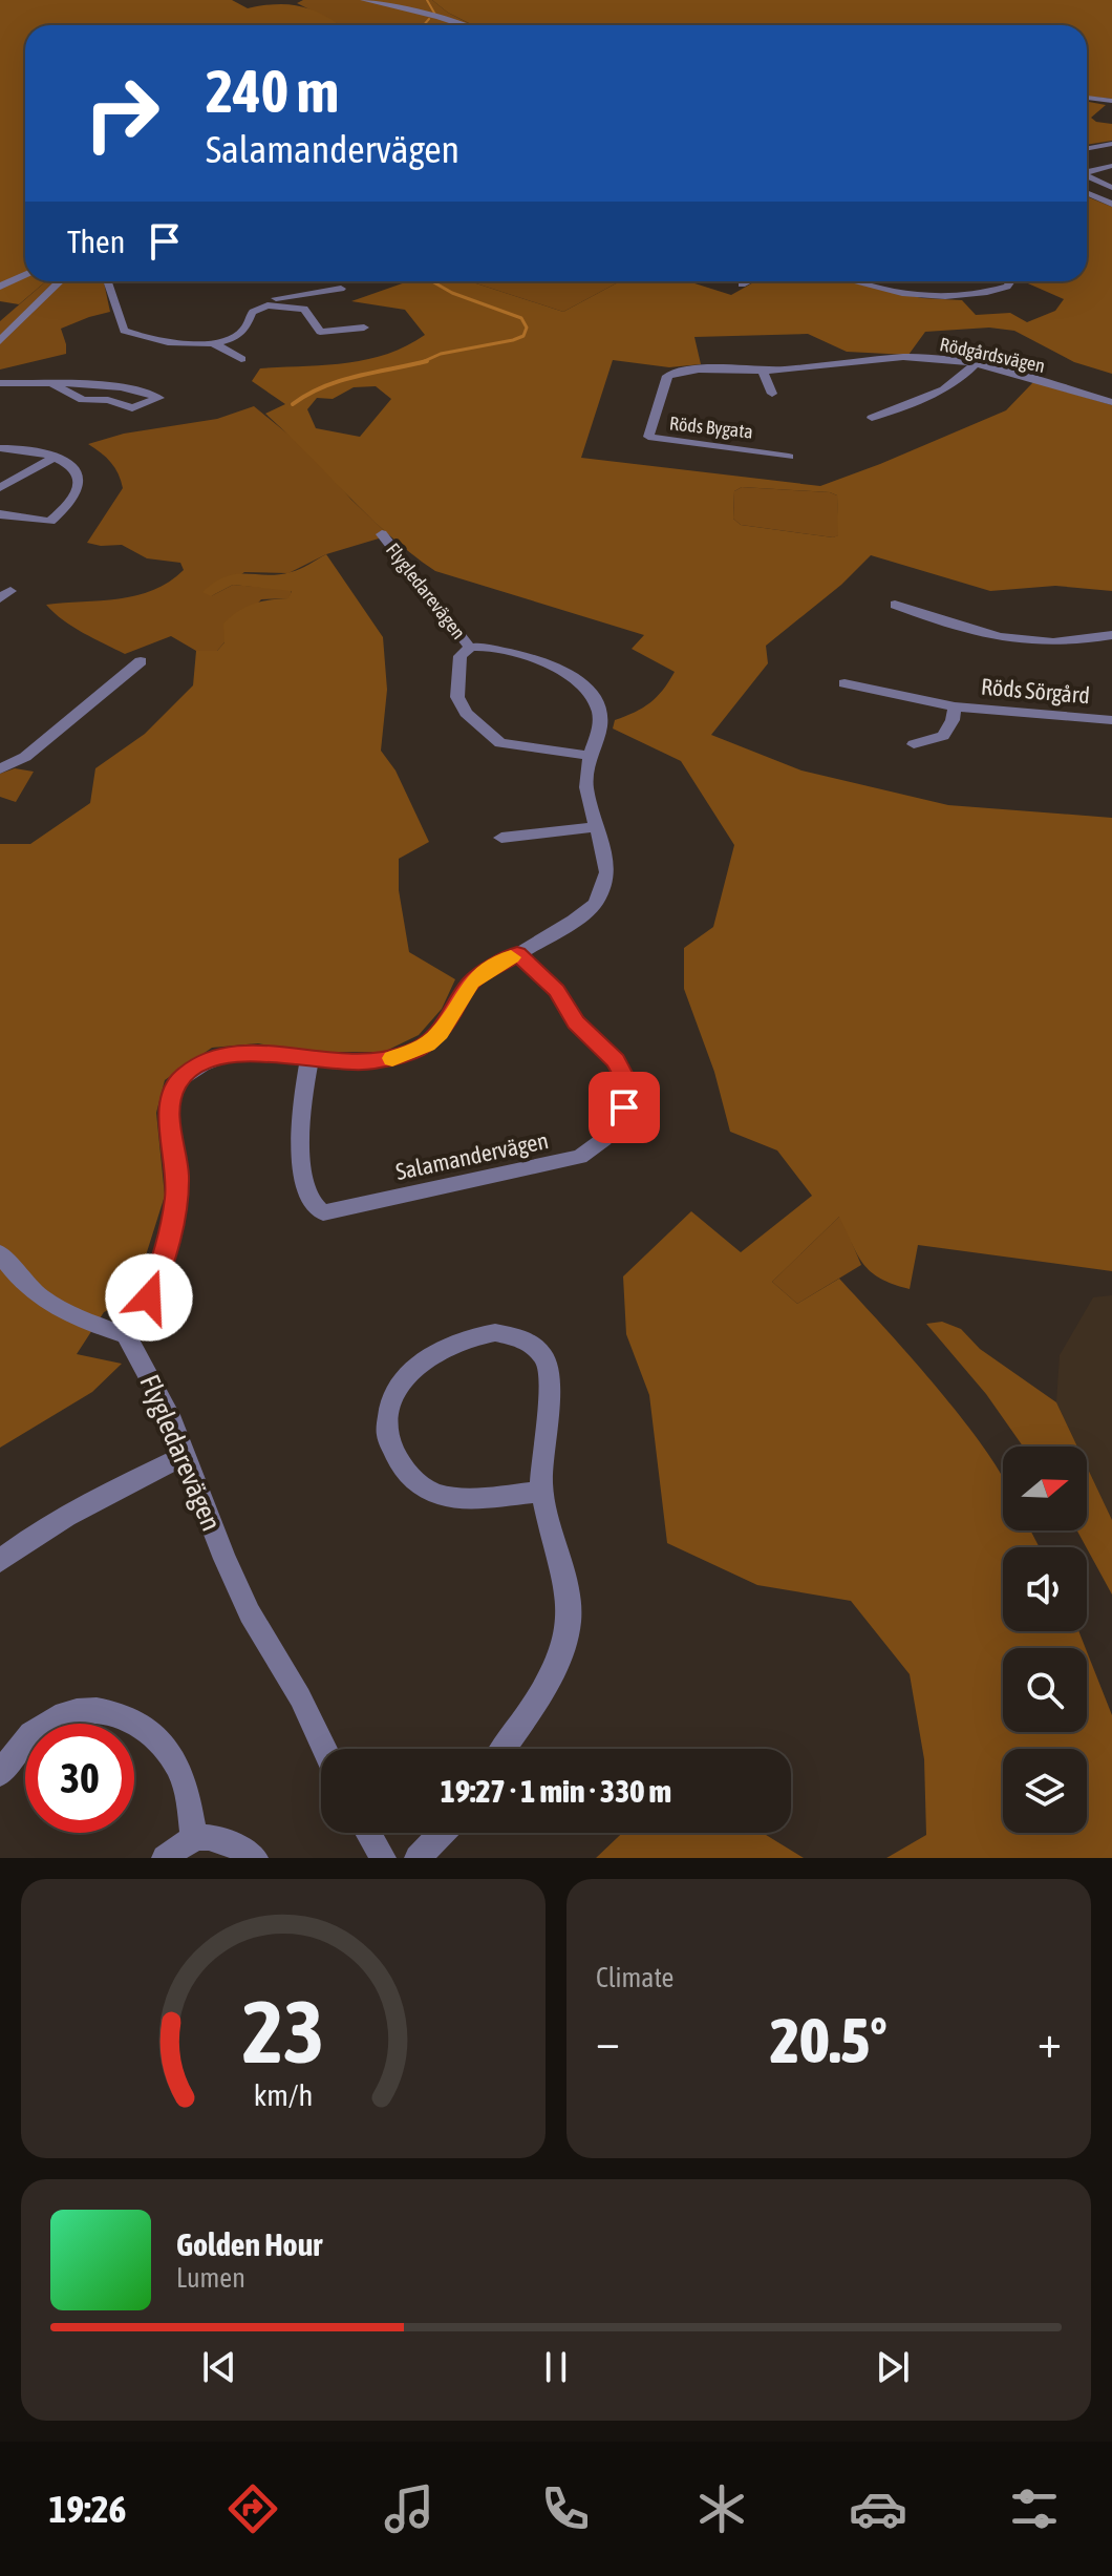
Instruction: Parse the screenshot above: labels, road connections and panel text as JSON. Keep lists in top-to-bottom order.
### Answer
{
  "streets": {
    "street": [
      "Rödgårdsvägen",
      "Röds Bygata",
      "Flygledarevägen",
      "Röds Sörgård",
      "Salamandervägen"
    ]
  },
  "crossings": [
    ["Rödgårdsvägen", "Röds Bygata"],
    ["Flygledarevägen", "Salamandervägen"]
  ],
  "north": "right",
  "page": {
    "turn": ["240 m", "Salamandervägen"],
    "then": "Then",
    "limit": "30",
    "trip": "19:27 · 1 min · 330 m",
    "tile": "Climate",
    "heat": ["−", "20.5°", "+"],
    "song": ["Golden Hour", "Lumen"],
    "tabs": "19:26",
    "gauge": ["23", "km/h"]
  }
}
